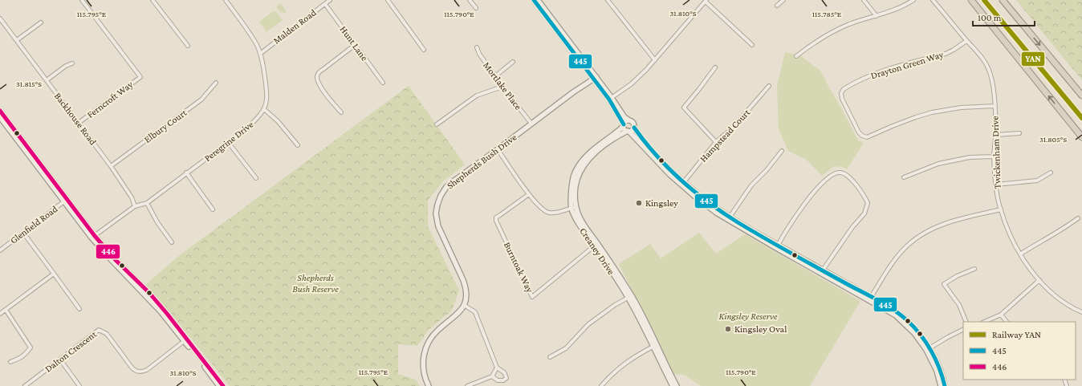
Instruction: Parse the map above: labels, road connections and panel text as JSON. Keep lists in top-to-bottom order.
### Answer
{
  "streets": {
    "street": [
      "Malden Road",
      "Hunt Lane",
      "Drayton Green Way",
      "Mortlake Place",
      "Ferncroft Way",
      "Backhouse Road",
      "Elbury Court",
      "Hampstead Court",
      "Peregrine Drive",
      "Twickenham Drive",
      "Shepherds Bush Drive",
      "Glenfield Road",
      "Creaney Drive",
      "Burntoak Way",
      "Dalton Crescent"
    ]
  },
  "crossings": [
    ["Malden Road", "Hunt Lane"],
    ["Malden Road", "Peregrine Drive"],
    ["Drayton Green Way", "Twickenham Drive"],
    ["Mortlake Place", "Shepherds Bush Drive"],
    ["Ferncroft Way", "Backhouse Road"],
    ["Backhouse Road", "Elbury Court"],
    ["Backhouse Road", "Peregrine Drive"],
    ["Creaney Drive", "Burntoak Way"]
  ],
  "parks": ["Shepherds Bush Reserve", "Kingsley Reserve"],
  "places": ["Kingsley", "Kingsley Oval"],
  "lines": ["rail line YAN", "transit line 445", "transit line 446"],
  "legend": ["Railway YAN", "445", "446"],
  "scale_bar": "100 m",
  "coordinates": [
    "31.810°S",
    "115.795°E",
    "115.790°E",
    "115.785°E",
    "31.815°S",
    "31.805°S"
  ]
}
